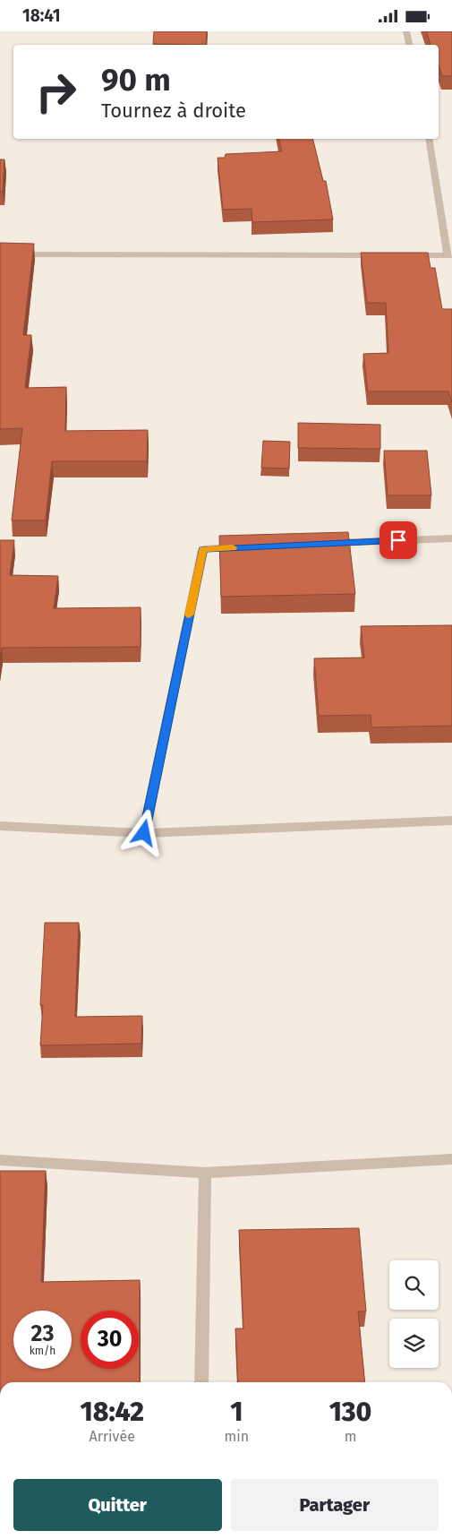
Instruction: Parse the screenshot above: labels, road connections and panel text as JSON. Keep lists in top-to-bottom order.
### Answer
{
  "page": {
    "status": "18:41",
    "turn": ["90 m", "Tournez à droite"],
    "speed": "23 km/h",
    "limit": "30",
    "eta": [
      "18:42",
      "Arrivée",
      "1",
      "min",
      "130",
      "m"
    ],
    "buttons": ["Quitter", "Partager"]
  }
}
